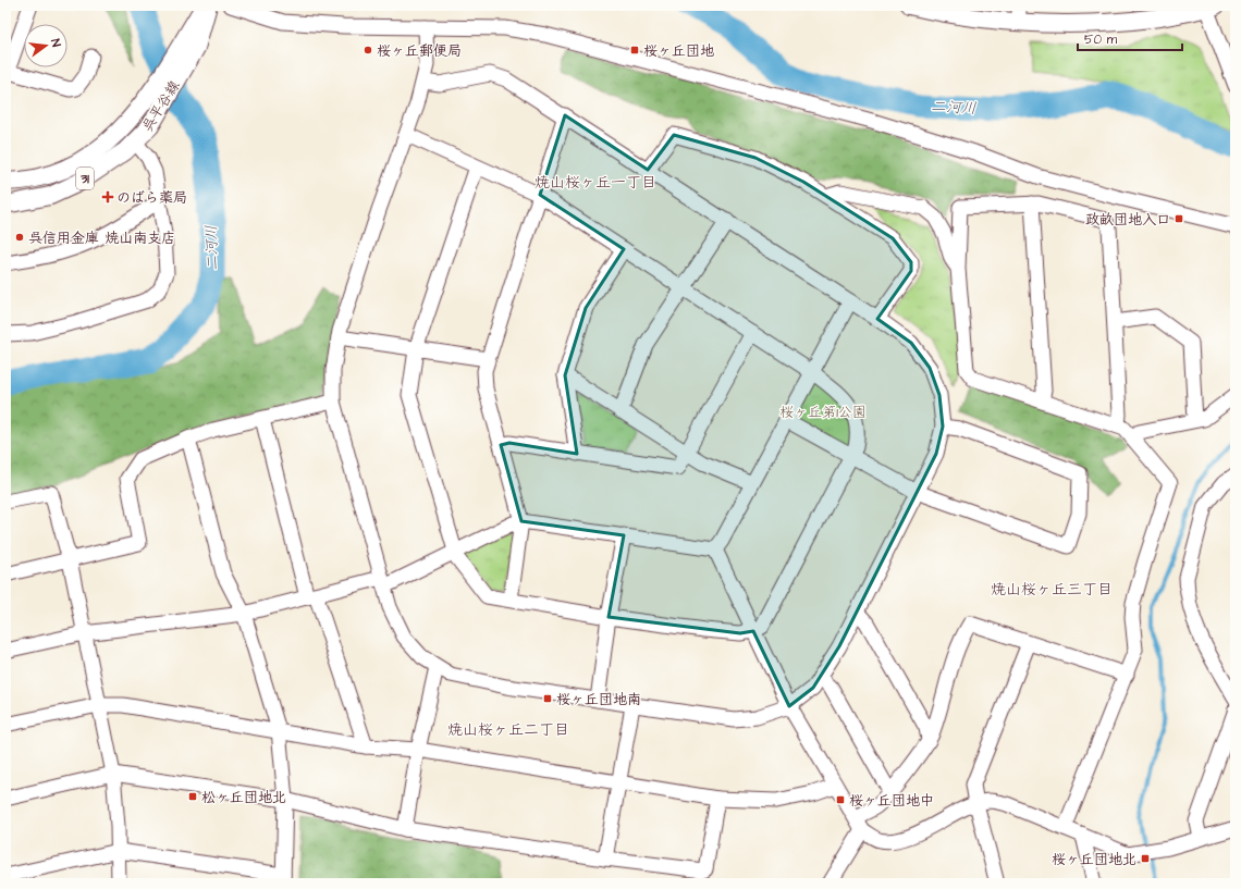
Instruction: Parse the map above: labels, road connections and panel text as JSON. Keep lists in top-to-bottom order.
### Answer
{
  "streets": {
    "main road": ["呉平谷線", "31"]
  },
  "districts": ["焼山桜ヶ丘一丁目", "焼山桜ヶ丘三丁目", "焼山桜ヶ丘二丁目"],
  "water": ["二河川"],
  "parks": ["桜ヶ丘第1公園"],
  "places": {
    "other": ["桜ヶ丘郵便局", "呉信用金庫 焼山南支店"],
    "transit": [
      "桜ヶ丘団地",
      "政畝団地入口",
      "桜ヶ丘団地南",
      "松ヶ丘団地北",
      "桜ヶ丘団地中",
      "桜ヶ丘団地北"
    ],
    "health": ["のばら薬局"]
  },
  "scale_bar": "50 m",
  "north": "right"
}
